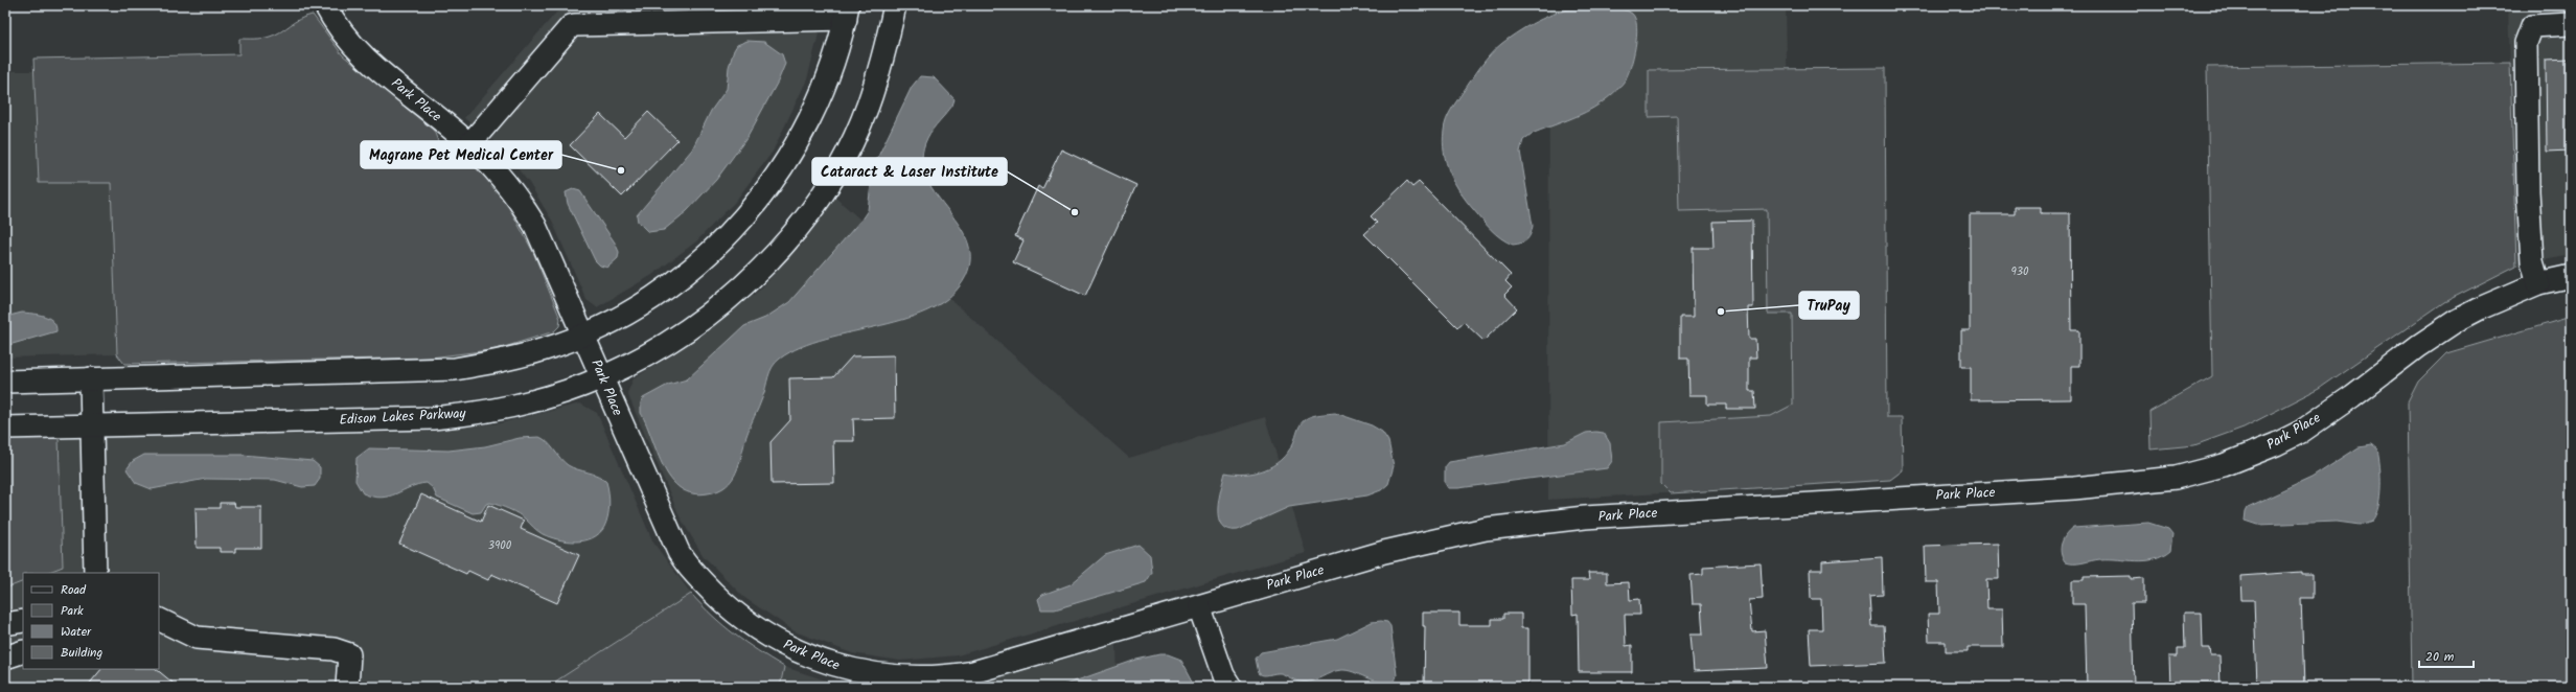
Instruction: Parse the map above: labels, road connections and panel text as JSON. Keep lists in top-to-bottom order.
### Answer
{
  "streets": {
    "street": ["Park Place", "Edison Lakes Parkway"]
  },
  "crossings": [
    ["Park Place", "Edison Lakes Parkway"]
  ],
  "places": ["Magrane Pet Medical Center", "Cataract & Laser Institute", "TruPay"],
  "house_numbers": ["930", "3900"],
  "legend": [
    "Road",
    "Park",
    "Water",
    "Building"
  ],
  "scale_bar": "20 m"
}
